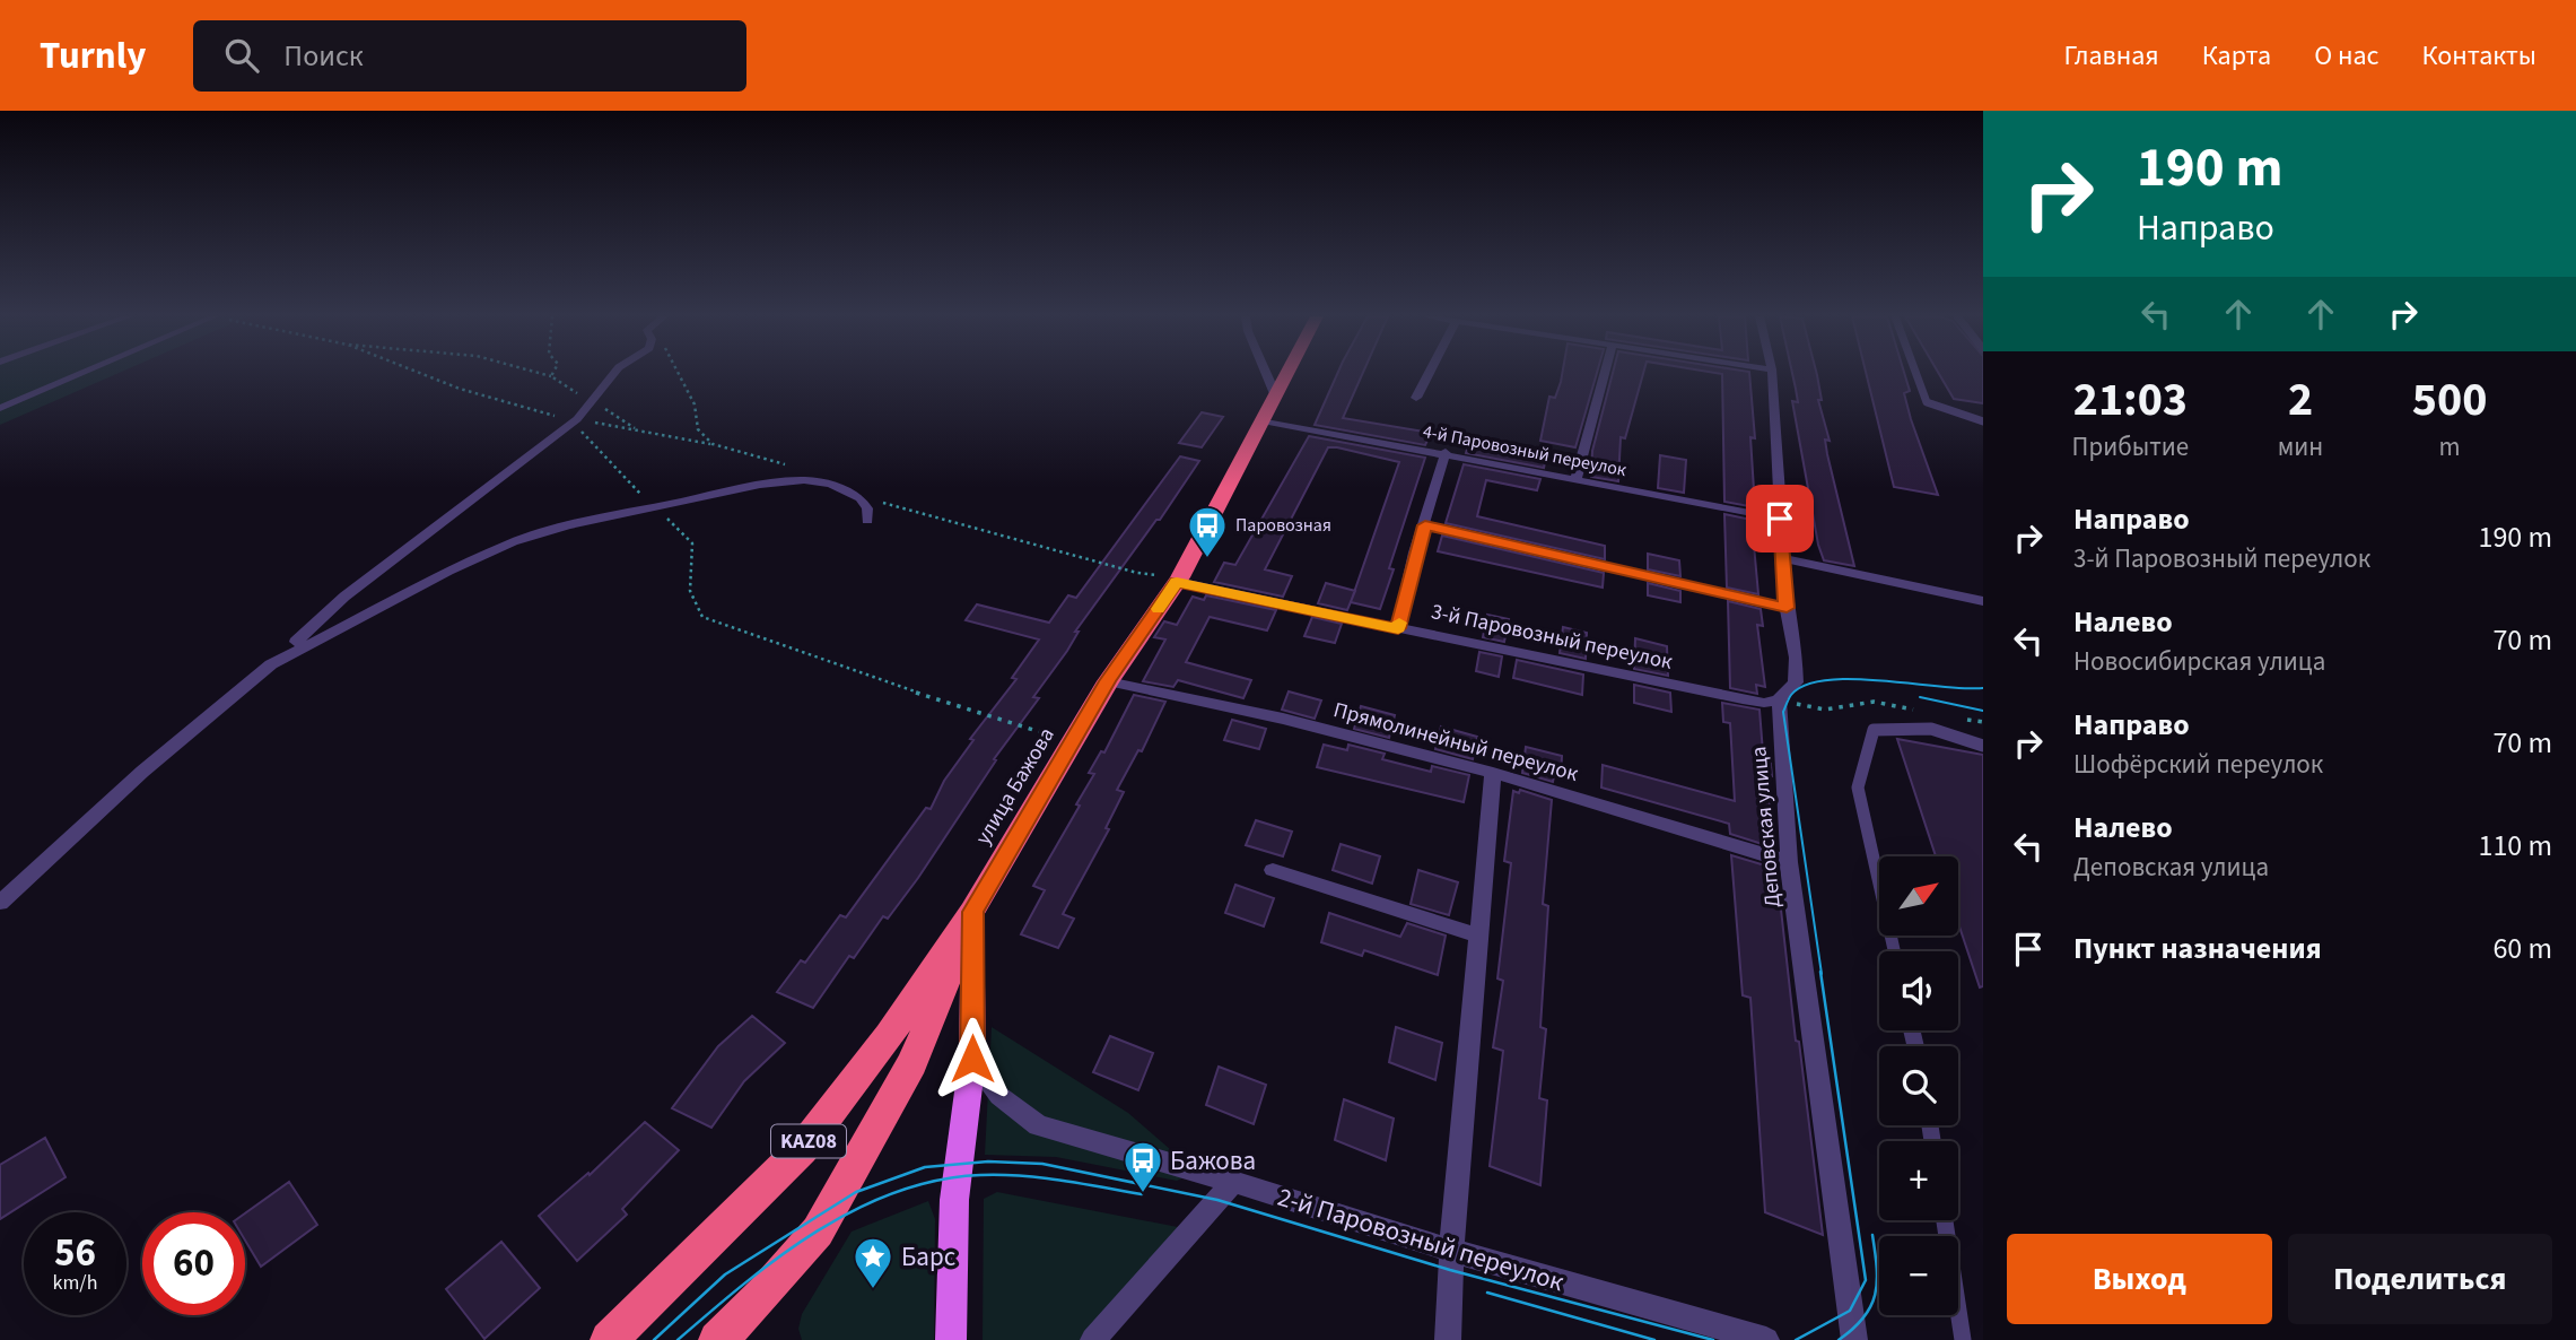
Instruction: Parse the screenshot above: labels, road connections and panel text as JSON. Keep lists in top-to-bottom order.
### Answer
{
  "streets": {
    "highway": ["улица Бажова", "KAZ08"],
    "street": [
      "4-й Паровозный переулок",
      "3-й Паровозный переулок",
      "Прямолинейный переулок",
      "Деповская улица",
      "2-й Паровозный переулок"
    ]
  },
  "crossings": [
    ["4-й Паровозный переулок", "улица Бажова"],
    ["3-й Паровозный переулок", "улица Бажова"],
    ["3-й Паровозный переулок", "Деповская улица"],
    ["Прямолинейный переулок", "улица Бажова"],
    ["Прямолинейный переулок", "Деповская улица"],
    ["улица Бажова", "KAZ08"]
  ],
  "places": {
    "bus stop": ["Паровозная", "Бажова"],
    "place": ["Барс"]
  },
  "north": "top right",
  "page": {
    "header": "Turnly",
    "search": "Поиск",
    "nav": [
      "Главная",
      "Карта",
      "О нас",
      "Контакты"
    ],
    "turn": ["190 m", "Направо"],
    "eta": [
      "21:03",
      "Прибытие",
      "2",
      "мин",
      "500",
      "m"
    ],
    "list": [
      {
        "name": "Направо",
        "note": "3-й Паровозный переулок",
        "value": "190 m"
      },
      {
        "name": "Налево",
        "note": "Новосибирская улица",
        "value": "70 m"
      },
      {
        "name": "Направо",
        "note": "Шофёрский переулок",
        "value": "70 m"
      },
      {
        "name": "Налево",
        "note": "Деповская улица",
        "value": "110 m"
      },
      {
        "name": "Пункт назначения",
        "value": "60 m"
      }
    ],
    "map_buttons": ["+", "−"],
    "speed": "56 km/h",
    "limit": "60",
    "buttons": ["Выход", "Поделиться"]
  }
}
